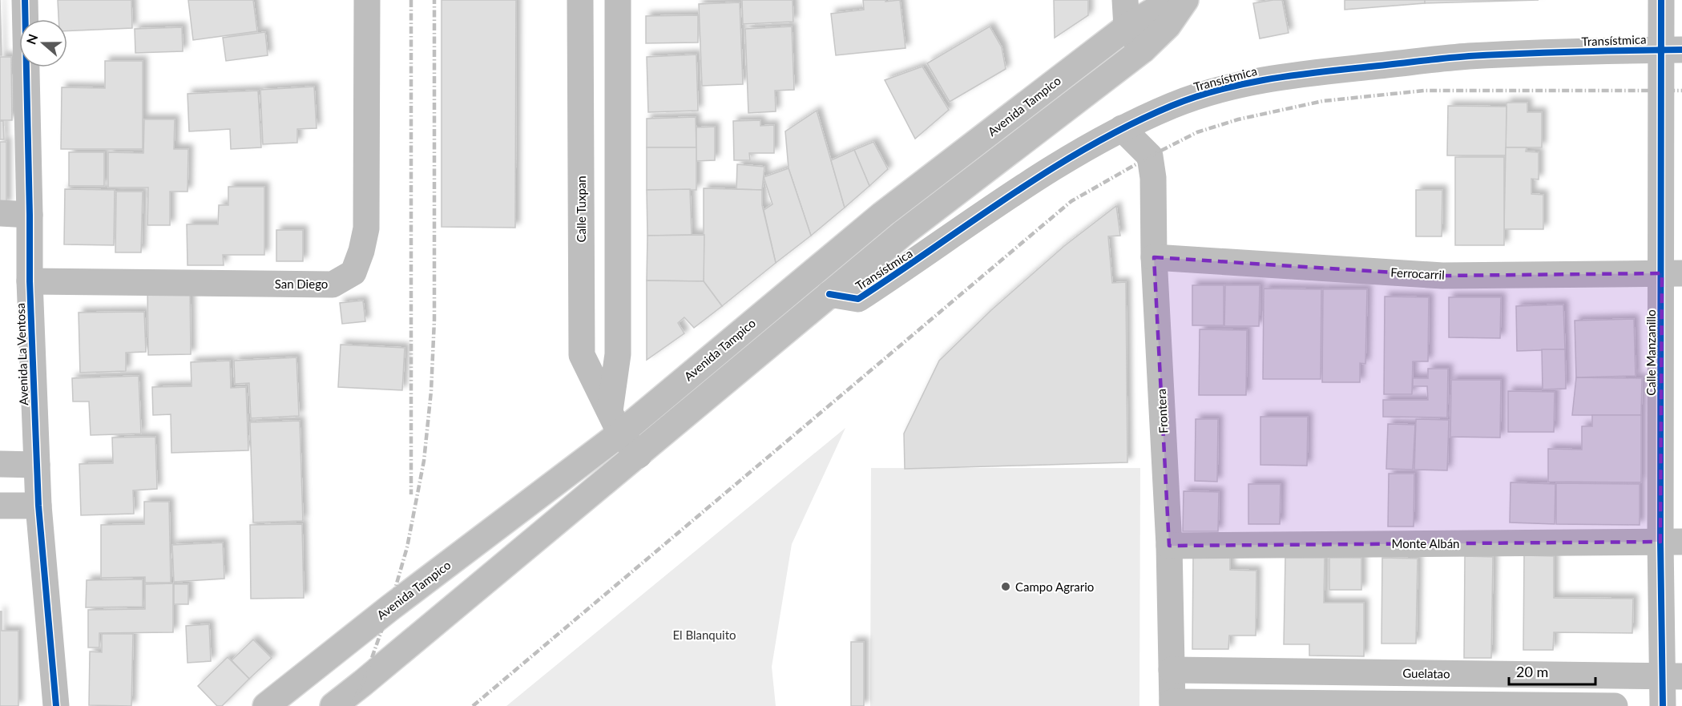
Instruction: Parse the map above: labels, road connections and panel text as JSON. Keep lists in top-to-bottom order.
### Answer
{
  "streets": {
    "street": [
      "Transístmica",
      "Avenida Tampico",
      "Calle Tuxpan",
      "Ferrocarril",
      "San Diego",
      "Calle Manzanillo",
      "Avenida La Ventosa",
      "Frontera",
      "Monte Albán",
      "Guelatao"
    ]
  },
  "crossings": [
    ["Transístmica", "Avenida Tampico"],
    ["Transístmica", "Calle Manzanillo"],
    ["Transístmica", "Frontera"],
    ["Avenida Tampico", "Calle Tuxpan"],
    ["Ferrocarril", "Calle Manzanillo"],
    ["Ferrocarril", "Frontera"],
    ["San Diego", "Avenida La Ventosa"],
    ["Calle Manzanillo", "Monte Albán"],
    ["Calle Manzanillo", "Guelatao"],
    ["Frontera", "Monte Albán"],
    ["Frontera", "Guelatao"]
  ],
  "parks": ["El Blanquito"],
  "places": ["Campo Agrario"],
  "scale_bar": "20 m",
  "north": "left"
}
